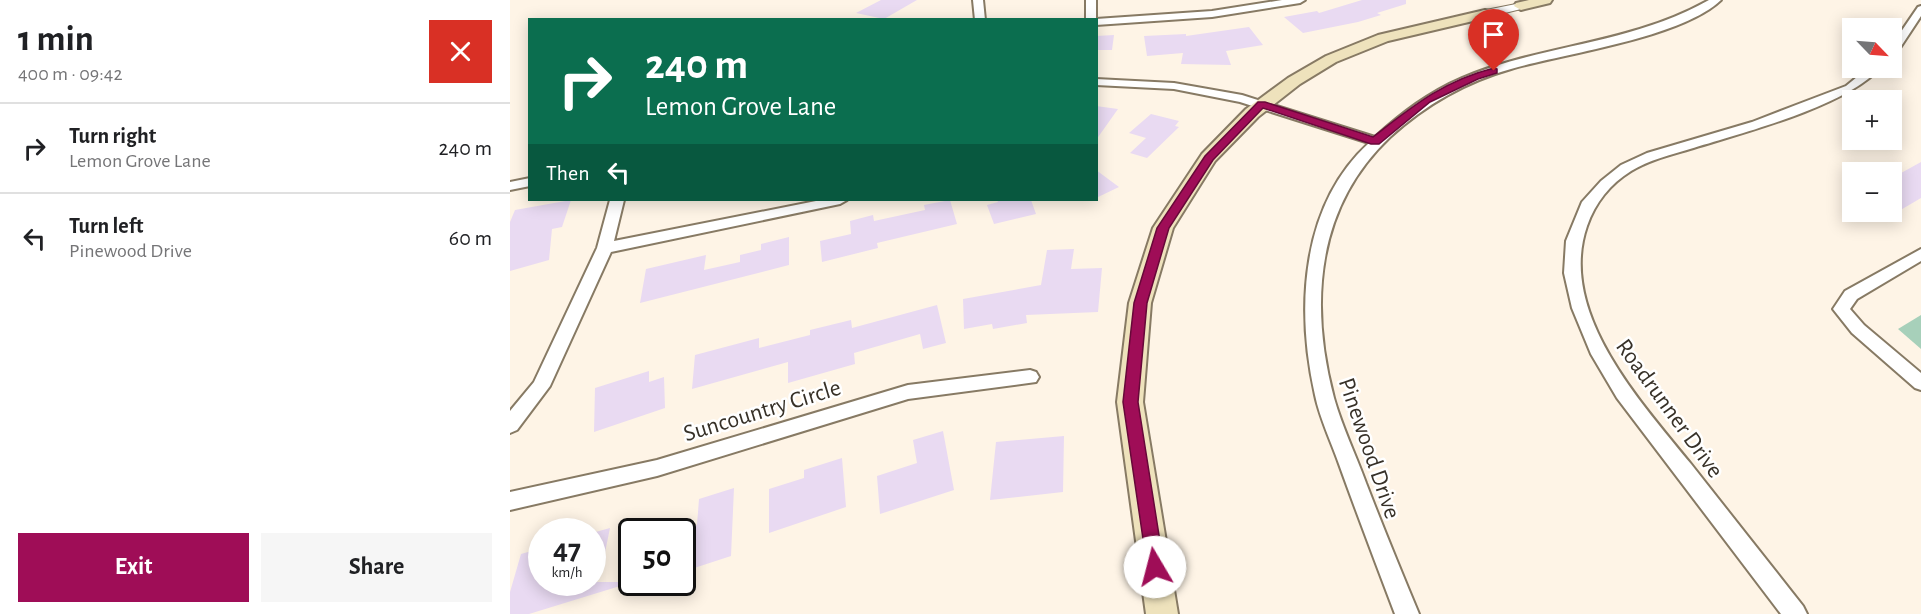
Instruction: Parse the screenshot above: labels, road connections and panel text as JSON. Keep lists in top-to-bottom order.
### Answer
{
  "streets": {
    "street": ["Roadrunner Drive", "Suncountry Circle", "Pinewood Drive"]
  },
  "north": "bottom right",
  "page": {
    "heading": ["1 min", "400 m · 09:42"],
    "map_buttons": ["+", "−"],
    "turn": ["240 m", "Lemon Grove Lane"],
    "list": [
      {
        "name": "Turn right",
        "note": "Lemon Grove Lane",
        "value": "240 m"
      },
      {
        "name": "Turn left",
        "note": "Pinewood Drive",
        "value": "60 m"
      }
    ],
    "then": "Then",
    "speed": "47 km/h",
    "limit": "50",
    "buttons": ["Exit", "Share"]
  }
}
